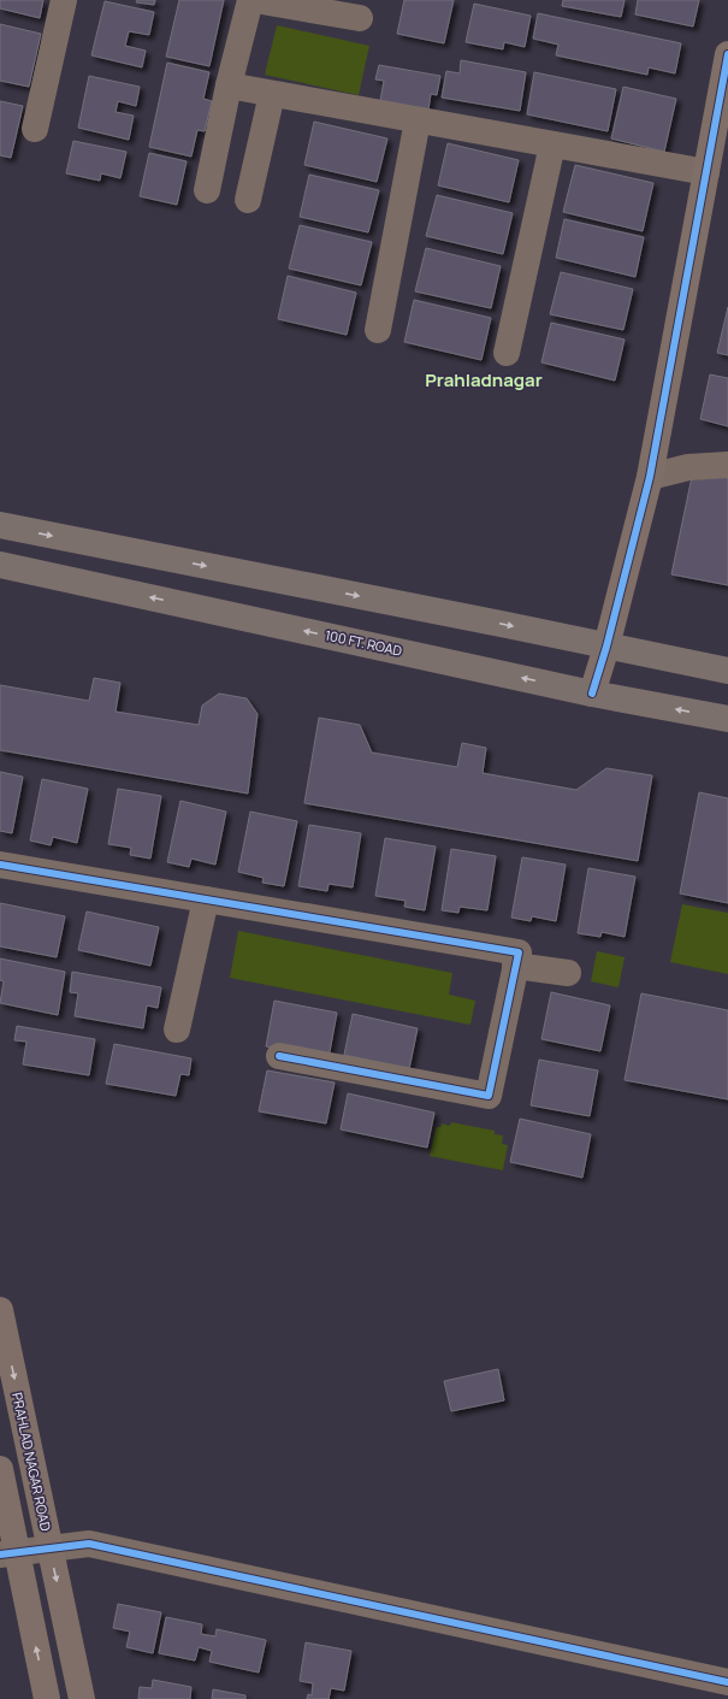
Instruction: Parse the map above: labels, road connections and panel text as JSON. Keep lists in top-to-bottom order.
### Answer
{
  "streets": {
    "main road": ["100 FT. ROAD"],
    "street": ["PRAHLAD NAGAR ROAD"]
  },
  "districts": ["Prahladnagar"]
}
